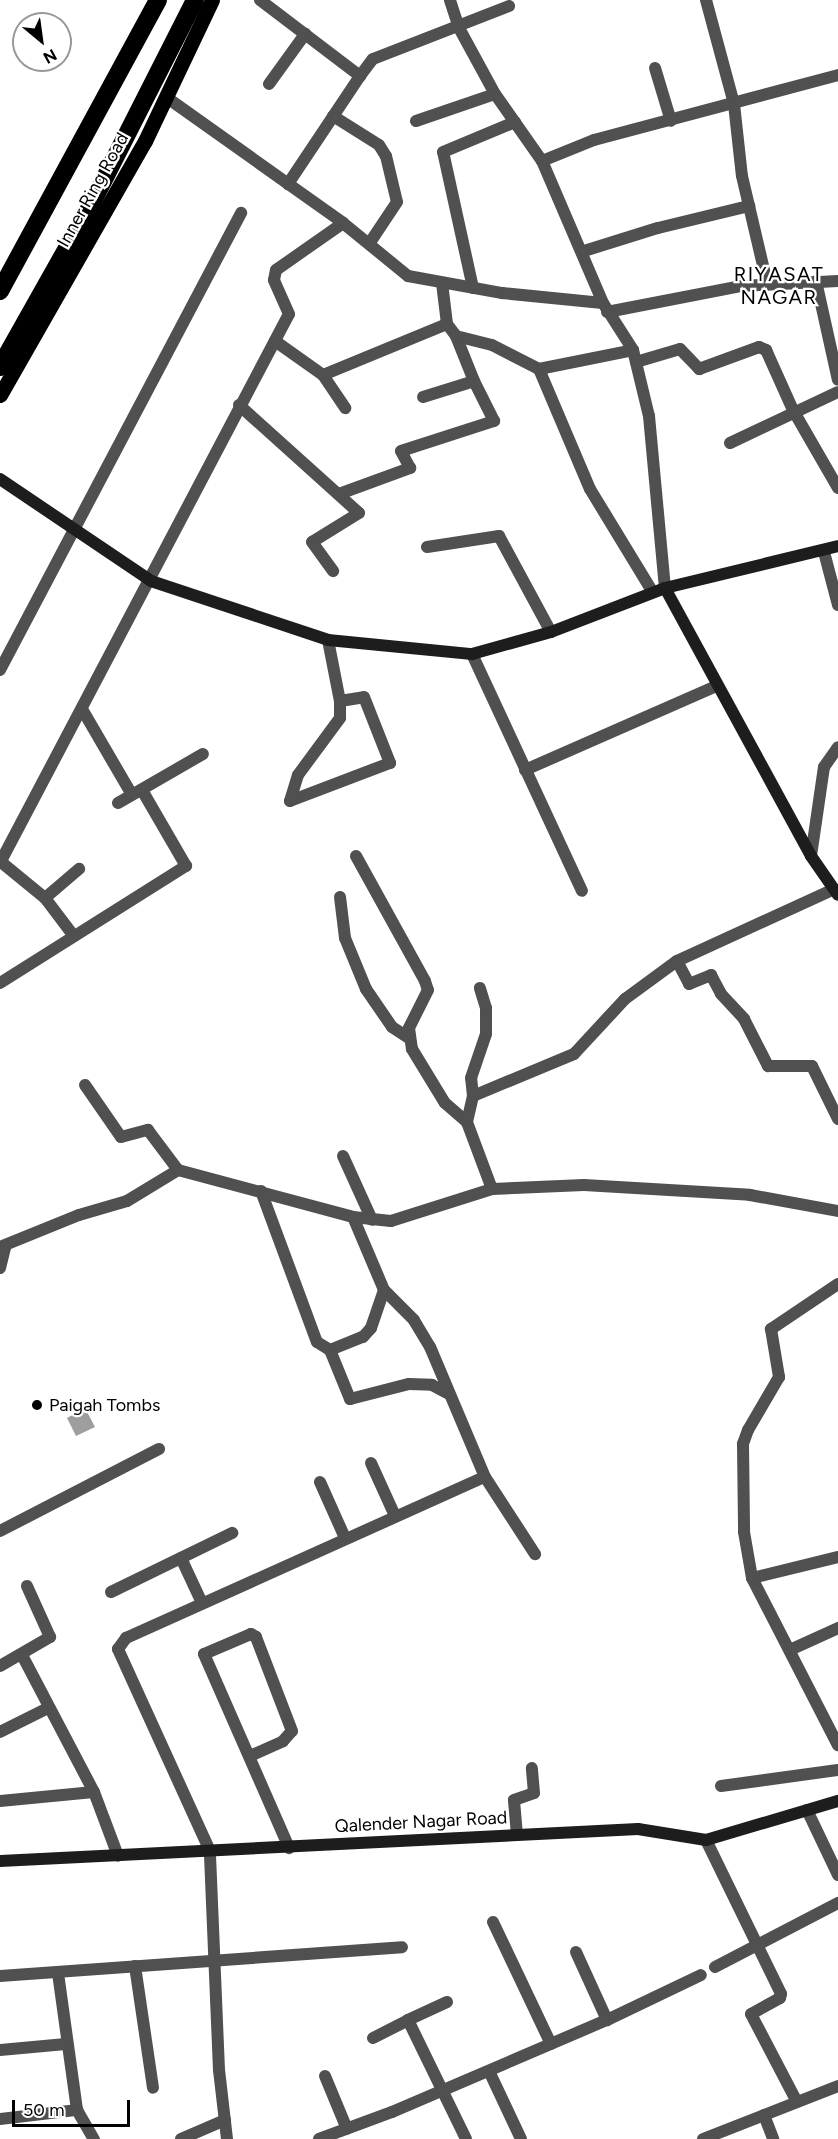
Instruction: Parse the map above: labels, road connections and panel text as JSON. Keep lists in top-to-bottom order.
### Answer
{
  "streets": {
    "highway": ["Inner Ring Road"],
    "street": ["Qalender Nagar Road"]
  },
  "districts": ["RIYASAT NAGAR"],
  "places": ["Paigah Tombs"],
  "scale_bar": "50 m",
  "north": "bottom right"
}
